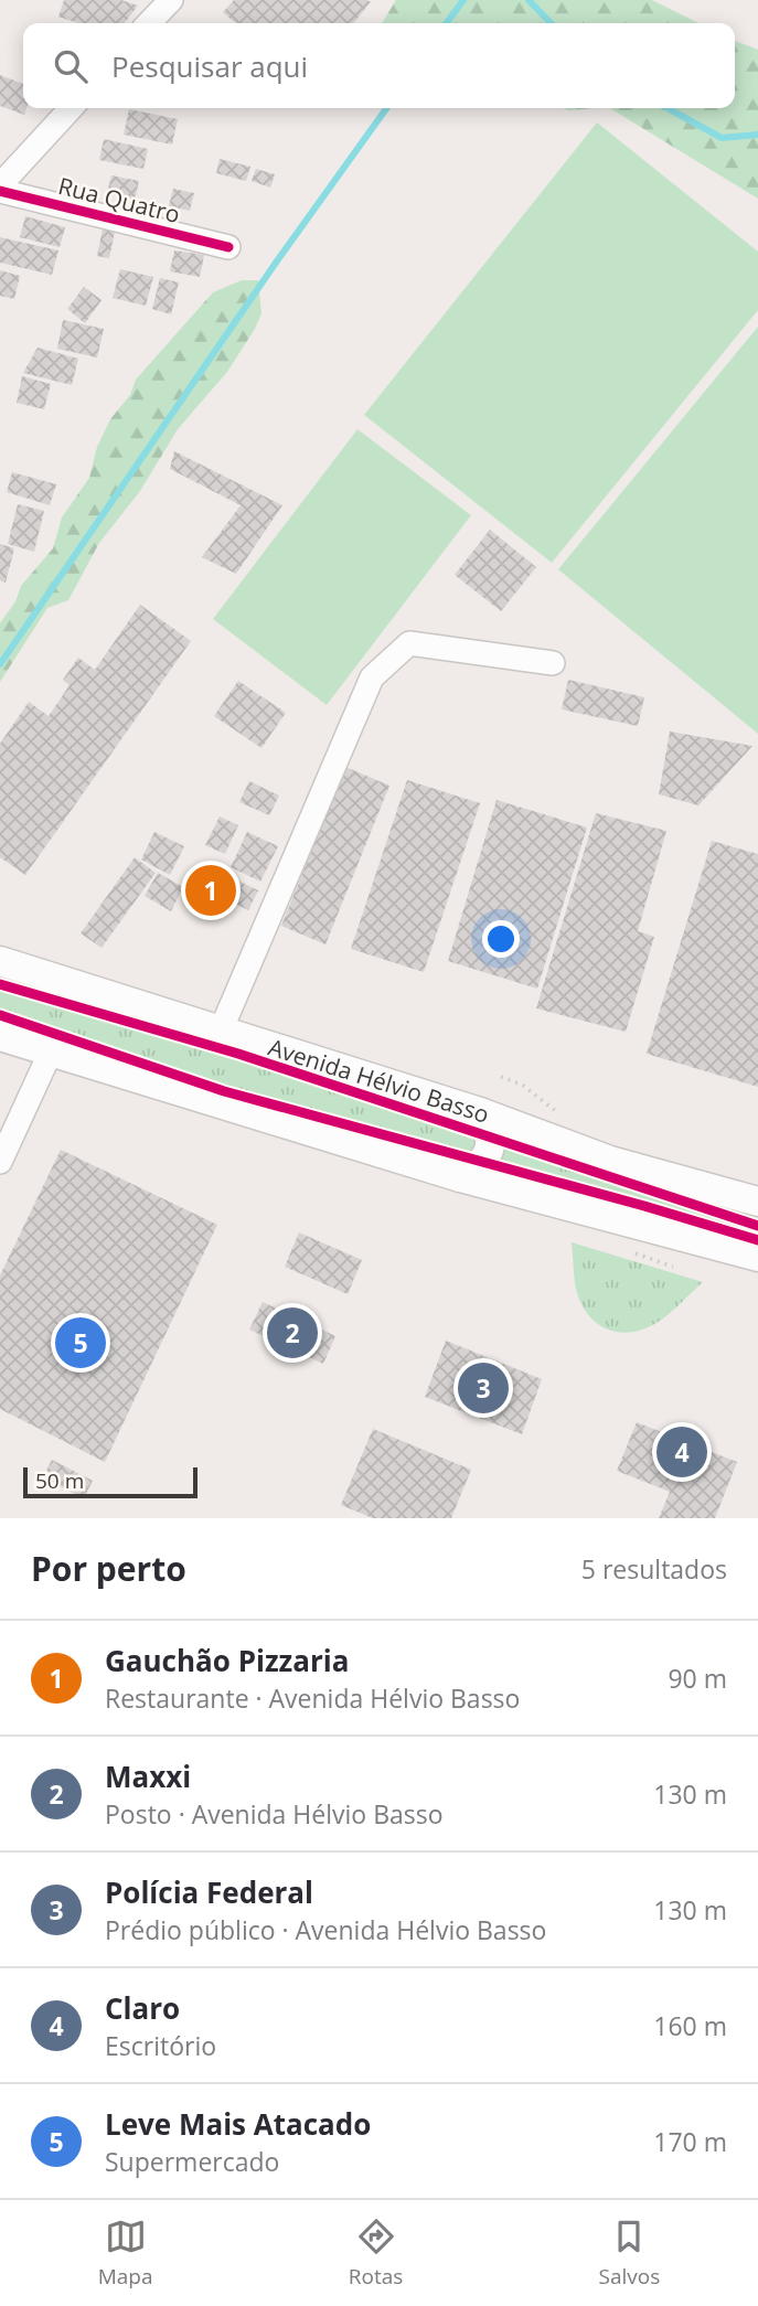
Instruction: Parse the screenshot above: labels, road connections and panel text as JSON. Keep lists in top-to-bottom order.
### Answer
{
  "streets": {
    "main road": ["Avenida Hélvio Basso"],
    "street": ["Rua Quatro"]
  },
  "scale_bar": "50 m",
  "page": {
    "search": "Pesquisar aqui",
    "pins": [
      "1",
      "2",
      "5",
      "3",
      "4"
    ],
    "scale": "50 m",
    "heading": ["Por perto", "5 resultados"],
    "list": [
      {
        "mark": "1",
        "name": "Gauchão Pizzaria",
        "note": "Restaurante · Avenida Hélvio Basso",
        "value": "90 m"
      },
      {
        "mark": "2",
        "name": "Maxxi",
        "note": "Posto · Avenida Hélvio Basso",
        "value": "130 m"
      },
      {
        "mark": "3",
        "name": "Polícia Federal",
        "note": "Prédio público · Avenida Hélvio Basso",
        "value": "130 m"
      },
      {
        "mark": "4",
        "name": "Claro",
        "note": "Escritório",
        "value": "160 m"
      },
      {
        "mark": "5",
        "name": "Leve Mais Atacado",
        "note": "Supermercado",
        "value": "170 m"
      }
    ],
    "nav": ["Mapa", "Rotas", "Salvos"]
  }
}
